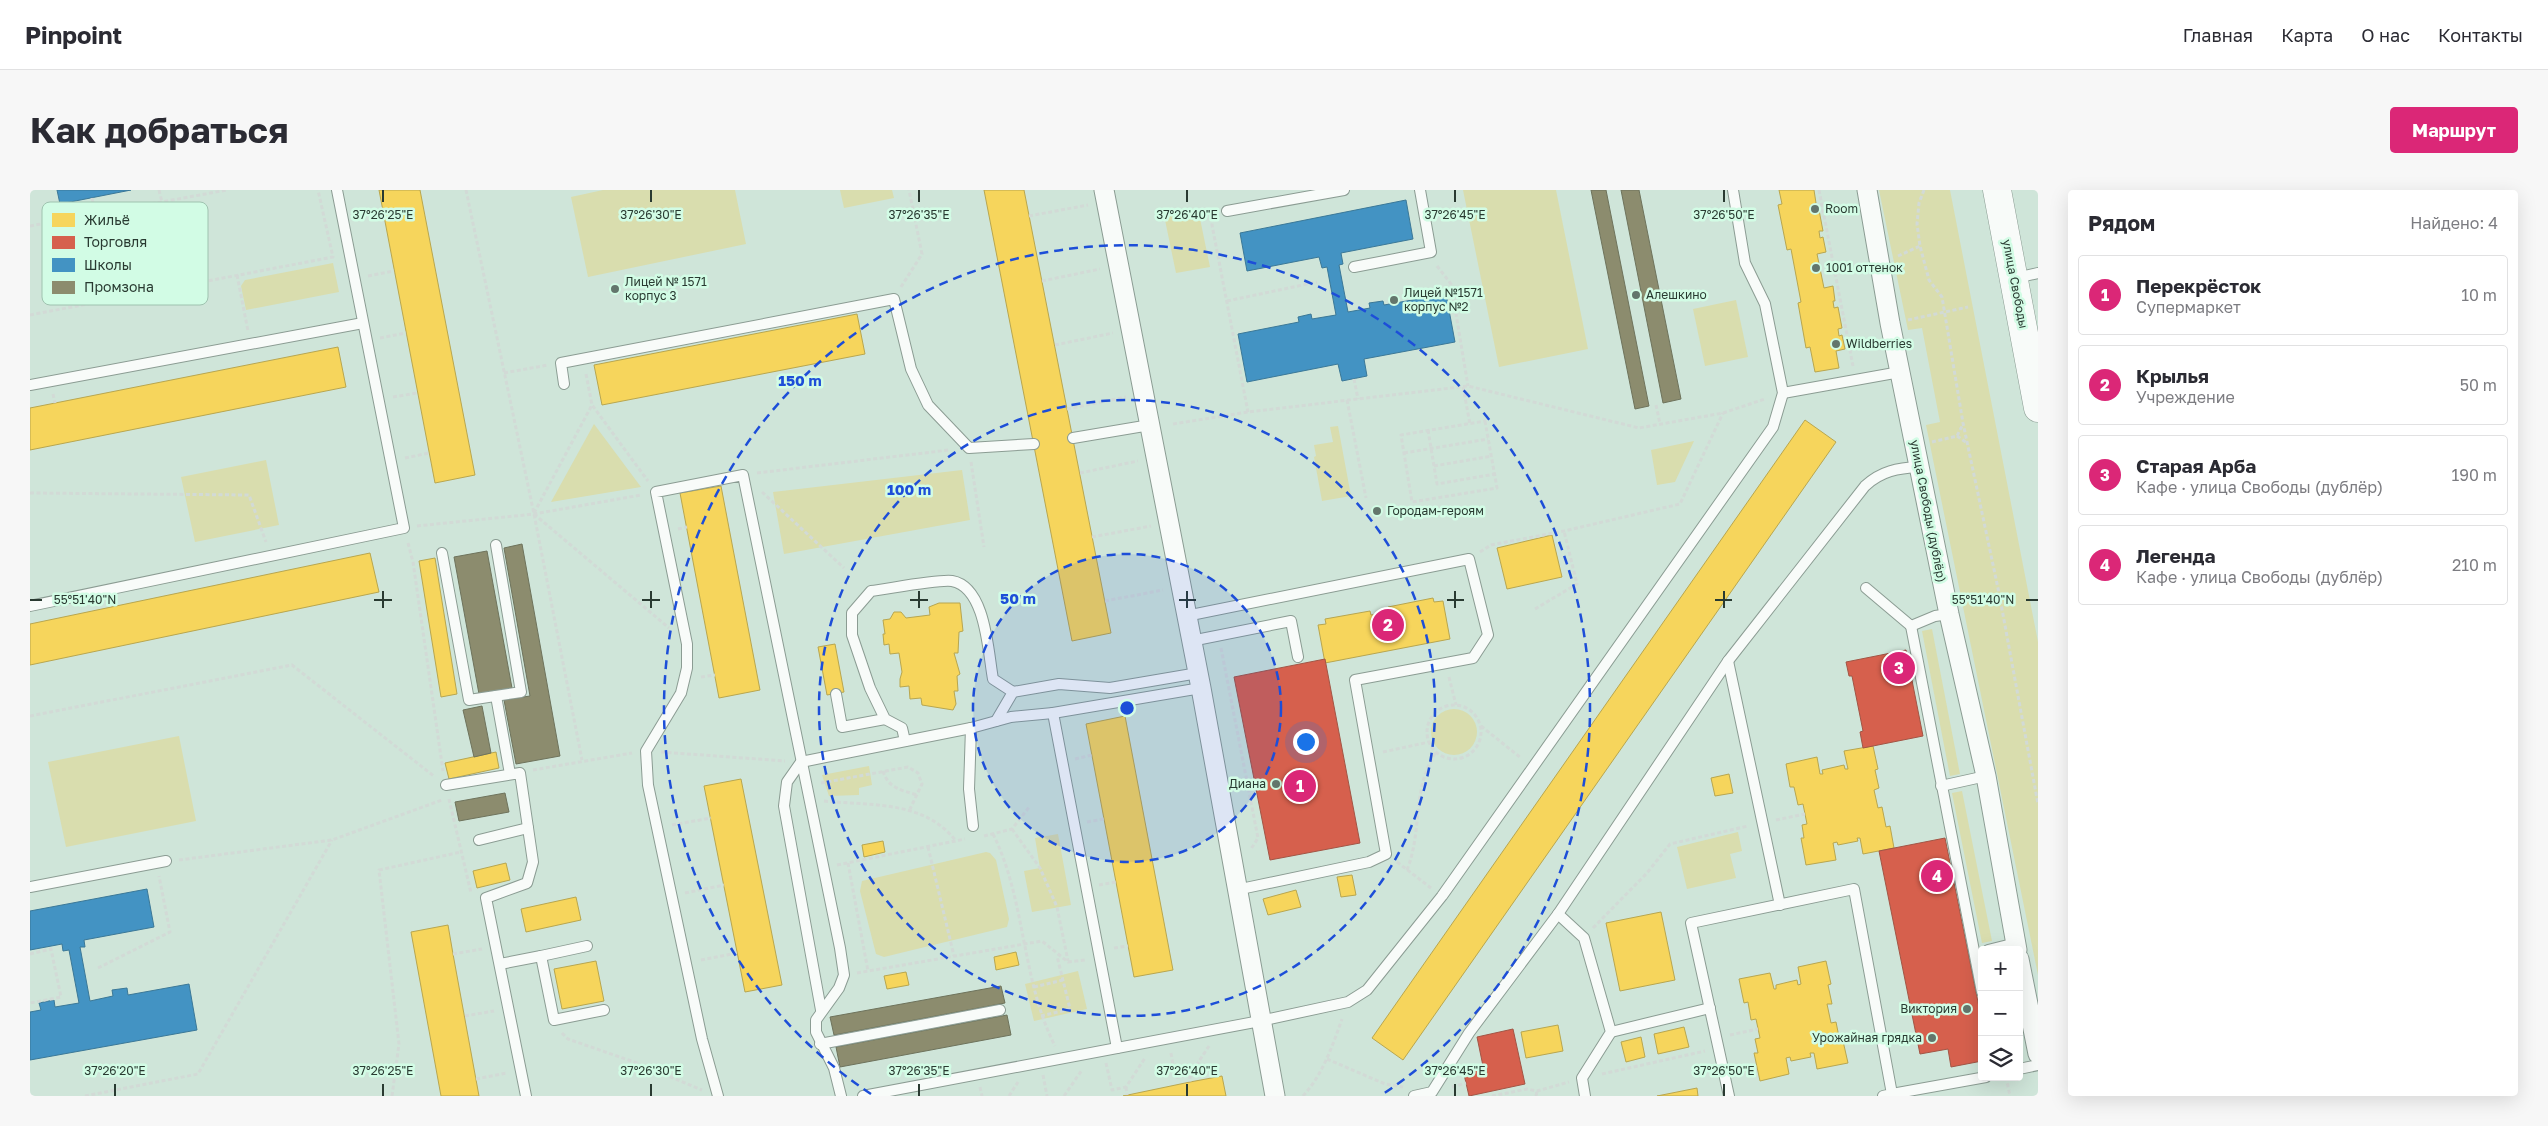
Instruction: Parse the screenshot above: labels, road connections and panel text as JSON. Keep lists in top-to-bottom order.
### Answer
{
  "streets": {
    "main road": ["улица Свободы"],
    "street": ["улица Свободы (дублёр)"]
  },
  "places": [
    "Room",
    "1001 оттенок",
    "Лицей № 1571 корпус 3",
    "Алешкино",
    "Лицей №1571 корпус №2",
    "Wildberries",
    "Городам-героям",
    "Диана",
    "Виктория",
    "Урожайная грядка"
  ],
  "legend": [
    "Жильё",
    "Торговля",
    "Школы",
    "Промзона"
  ],
  "page": {
    "header": "Pinpoint",
    "nav": [
      "Главная",
      "Карта",
      "О нас",
      "Контакты"
    ],
    "buttons": "Маршрут",
    "title": "Как добраться",
    "heading": ["Рядом", "Найдено: 4"],
    "list": [
      {
        "mark": "1",
        "name": "Перекрёсток",
        "note": "Супермаркет",
        "value": "10 m"
      },
      {
        "mark": "2",
        "name": "Крылья",
        "note": "Учреждение",
        "value": "50 m"
      },
      {
        "mark": "3",
        "name": "Старая Арба",
        "note": "Кафе · улица Свободы (дублёр)",
        "value": "190 m"
      },
      {
        "mark": "4",
        "name": "Легенда",
        "note": "Кафе · улица Свободы (дублёр)",
        "value": "210 m"
      }
    ],
    "pins": [
      "2",
      "3",
      "1",
      "4"
    ],
    "map_buttons": ["+", "−"]
  },
  "coordinates": [
    "37°26'25\"E",
    "37°26'30\"E",
    "37°26'35\"E",
    "37°26'40\"E",
    "37°26'45\"E",
    "37°26'50\"E",
    "55°51'40\"N",
    "37°26'20\"E"
  ],
  "rings": ["150 m", "100 m", "50 m"]
}
